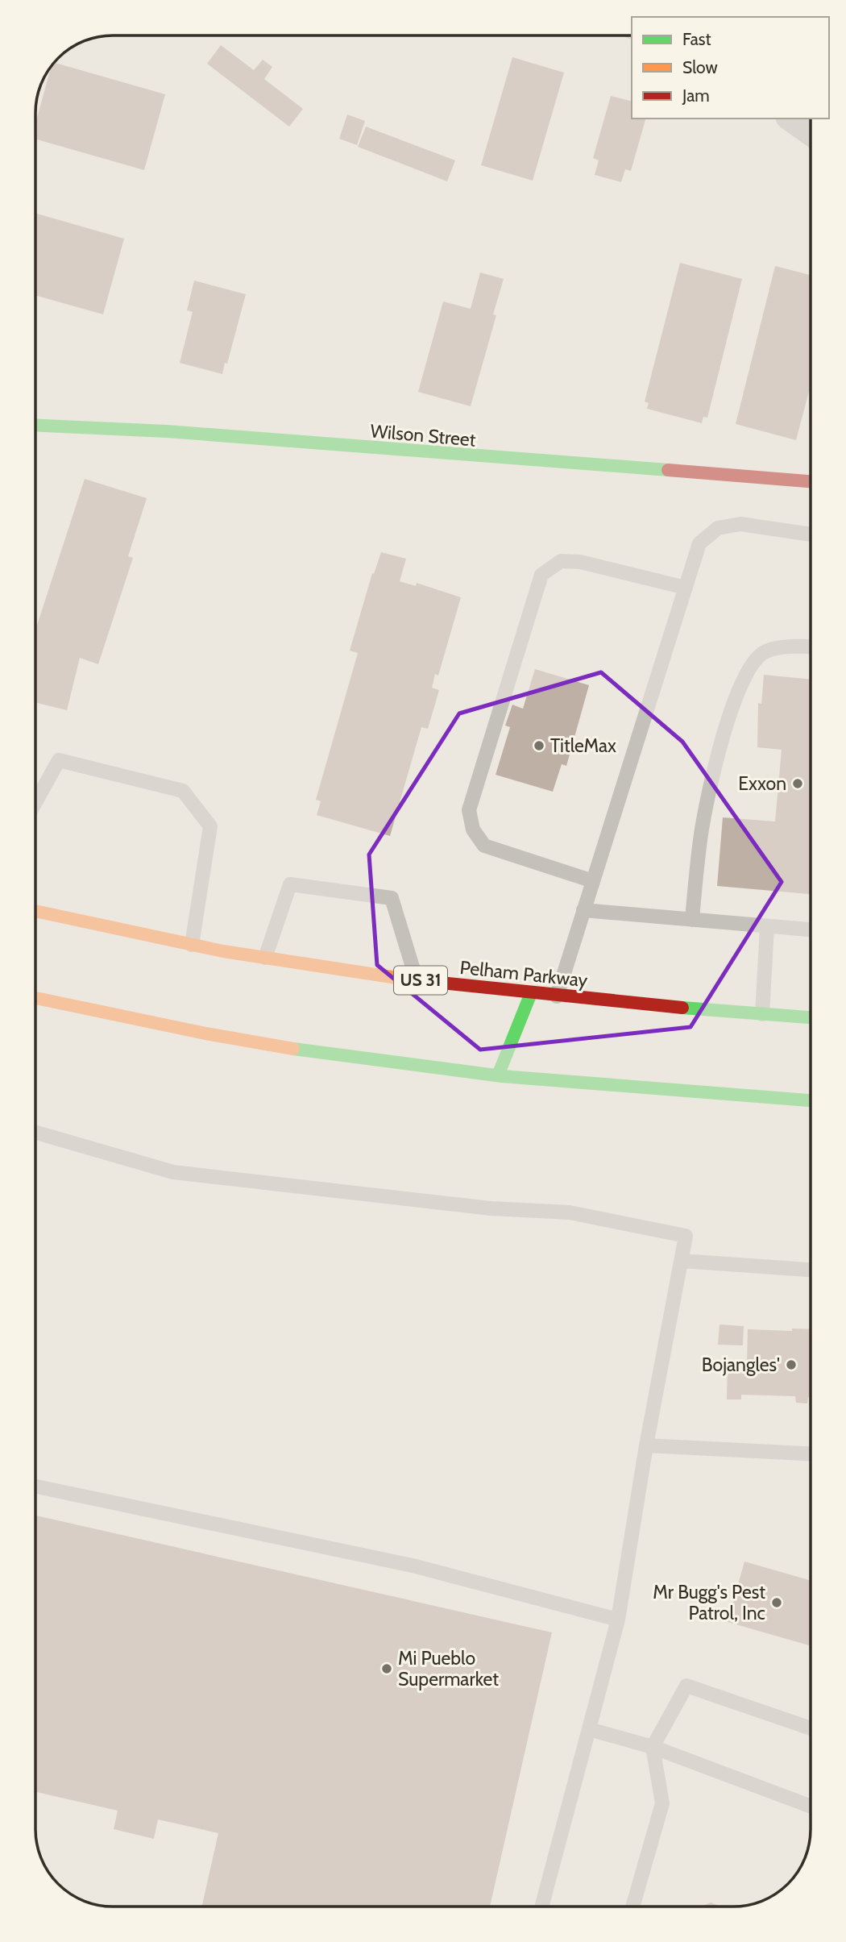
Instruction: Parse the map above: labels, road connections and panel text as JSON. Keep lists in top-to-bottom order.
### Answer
{
  "streets": {
    "main road": ["Wilson Street", "Pelham Parkway", "US 31"]
  },
  "places": [
    "TitleMax",
    "Exxon",
    "Bojangles'",
    "Mr Bugg's Pest Patrol, Inc",
    "Mi Pueblo Supermarket"
  ],
  "legend": ["Fast", "Slow", "Jam"]
}
